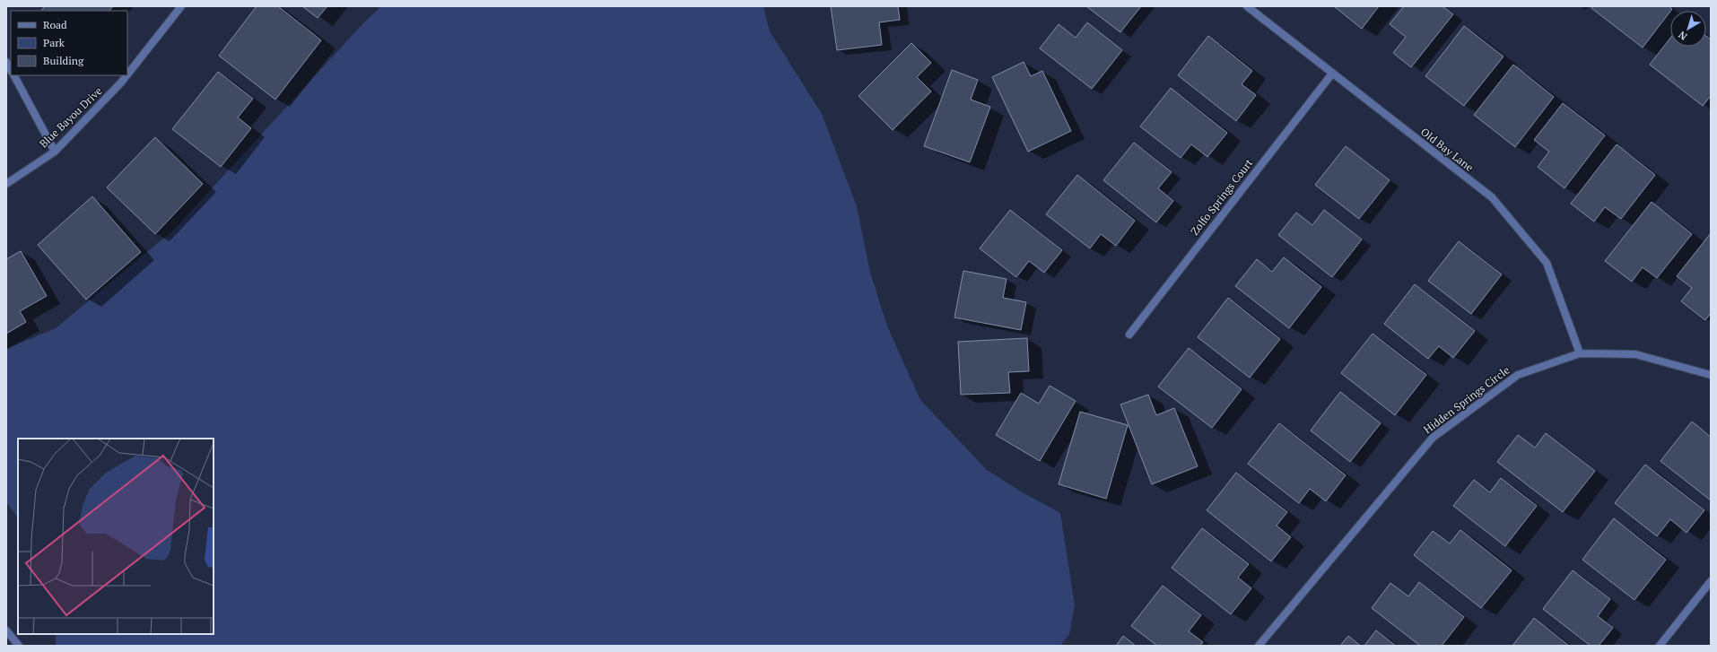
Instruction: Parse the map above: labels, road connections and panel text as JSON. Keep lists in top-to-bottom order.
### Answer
{
  "streets": {
    "street": [
      "Blue Bayou Drive",
      "Old Bay Lane",
      "Zolfo Springs Court",
      "Hidden Springs Circle"
    ]
  },
  "crossings": [
    ["Old Bay Lane", "Zolfo Springs Court"],
    ["Old Bay Lane", "Hidden Springs Circle"]
  ],
  "legend": ["Road", "Park", "Building"],
  "north": "bottom left"
}
